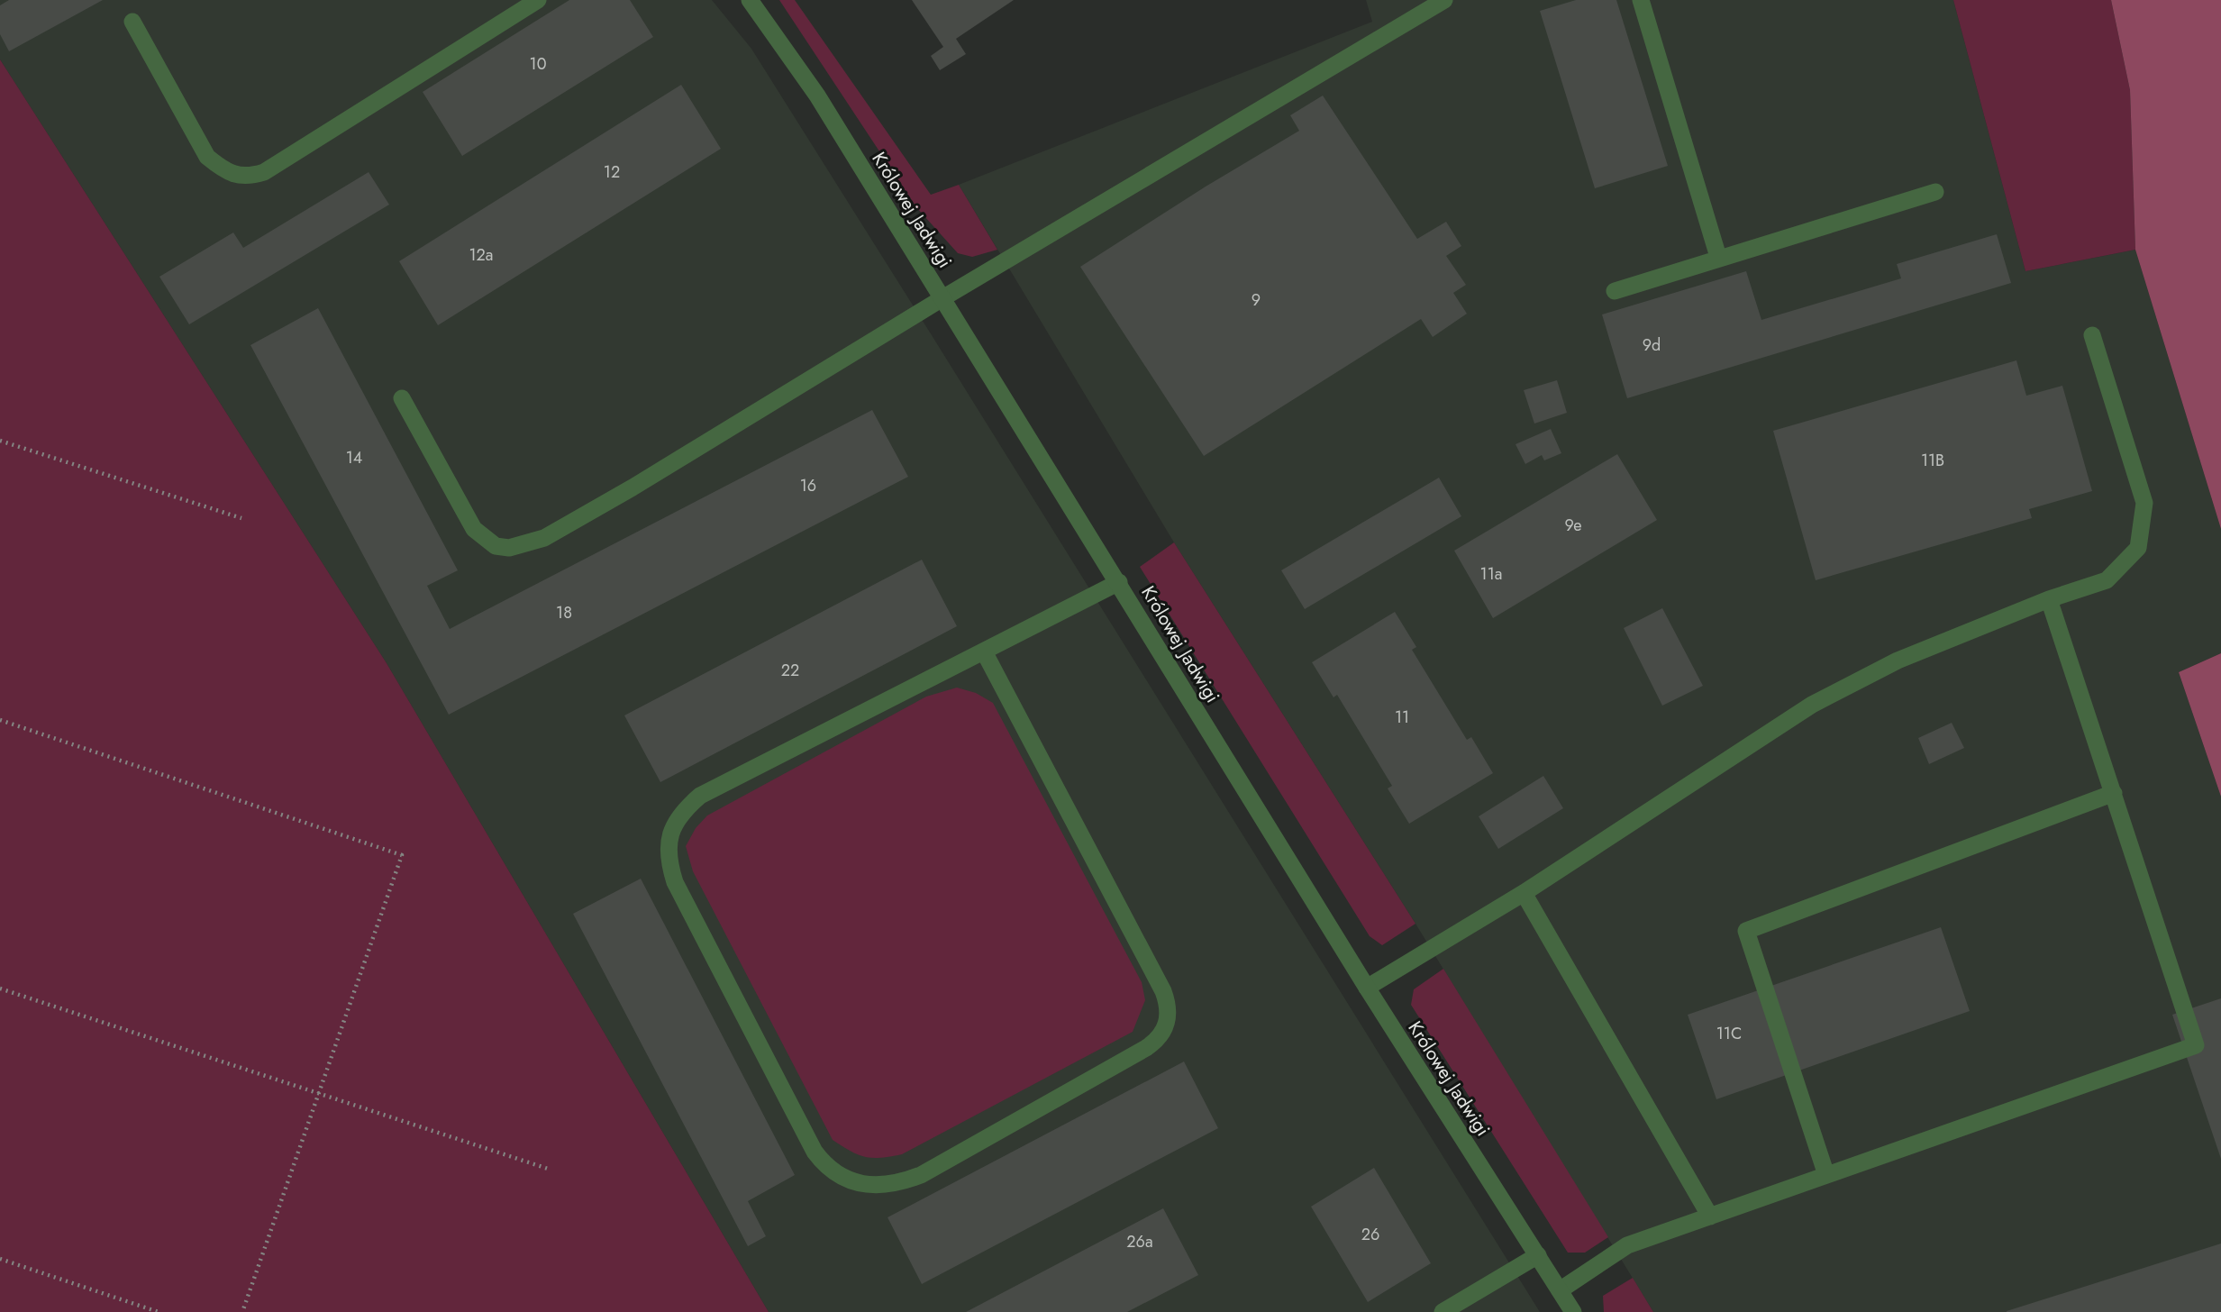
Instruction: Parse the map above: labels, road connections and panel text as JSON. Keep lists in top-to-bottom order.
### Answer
{
  "streets": {
    "street": ["Królowej Jadwigi"]
  },
  "house_numbers": [
    "10",
    "12",
    "12a",
    "9",
    "9d",
    "14",
    "11B",
    "16",
    "9e",
    "11a",
    "18",
    "22",
    "11",
    "11C",
    "26",
    "26a"
  ]
}
